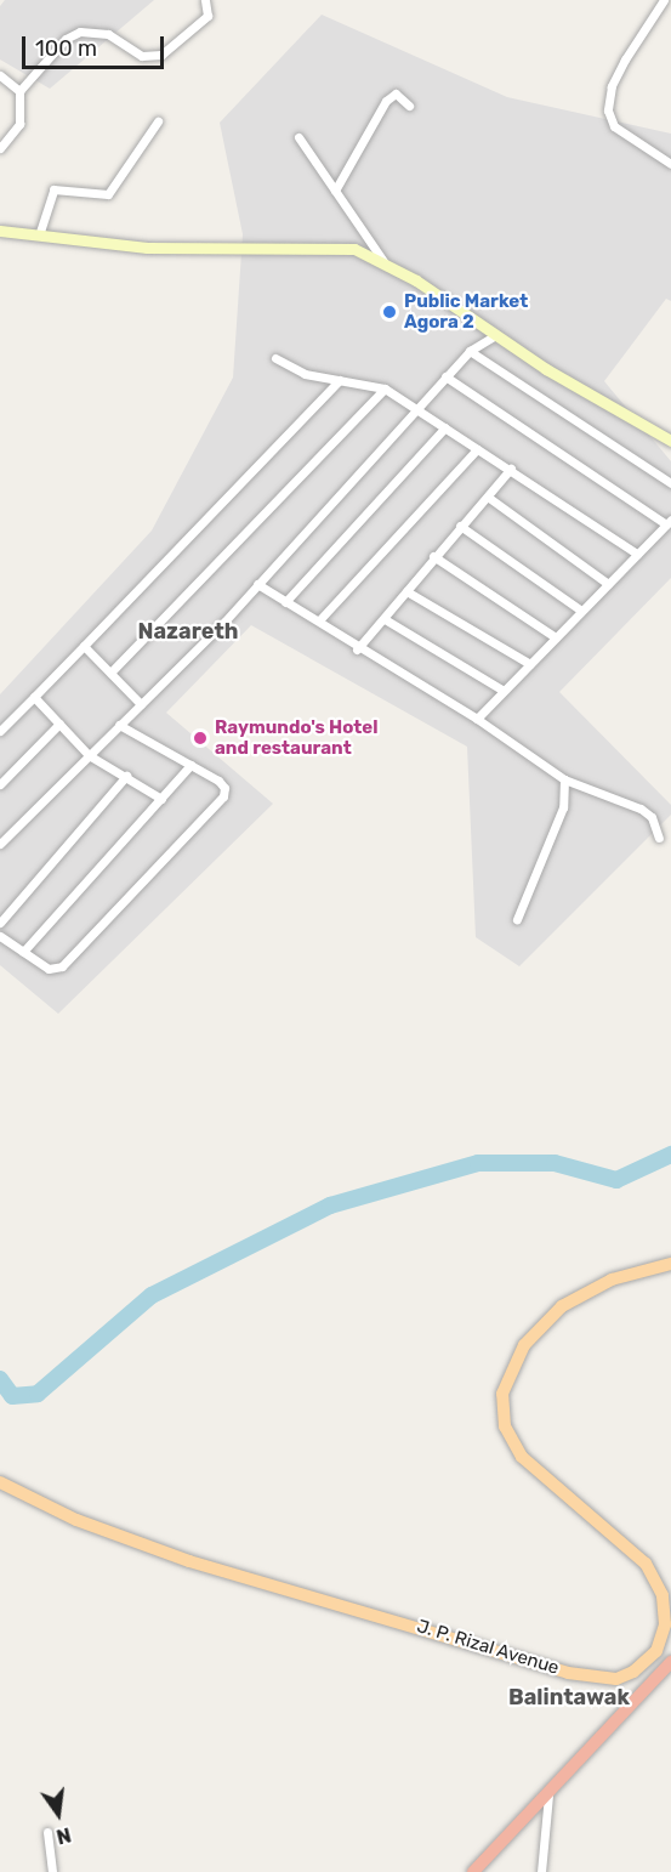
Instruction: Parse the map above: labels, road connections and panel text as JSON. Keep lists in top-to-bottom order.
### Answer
{
  "streets": {
    "main road": ["J. P. Rizal Avenue"]
  },
  "districts": ["Nazareth", "Balintawak"],
  "places": ["Public Market Agora 2", "Raymundo's Hotel and restaurant"],
  "scale_bar": "100 m",
  "north": "bottom"
}
